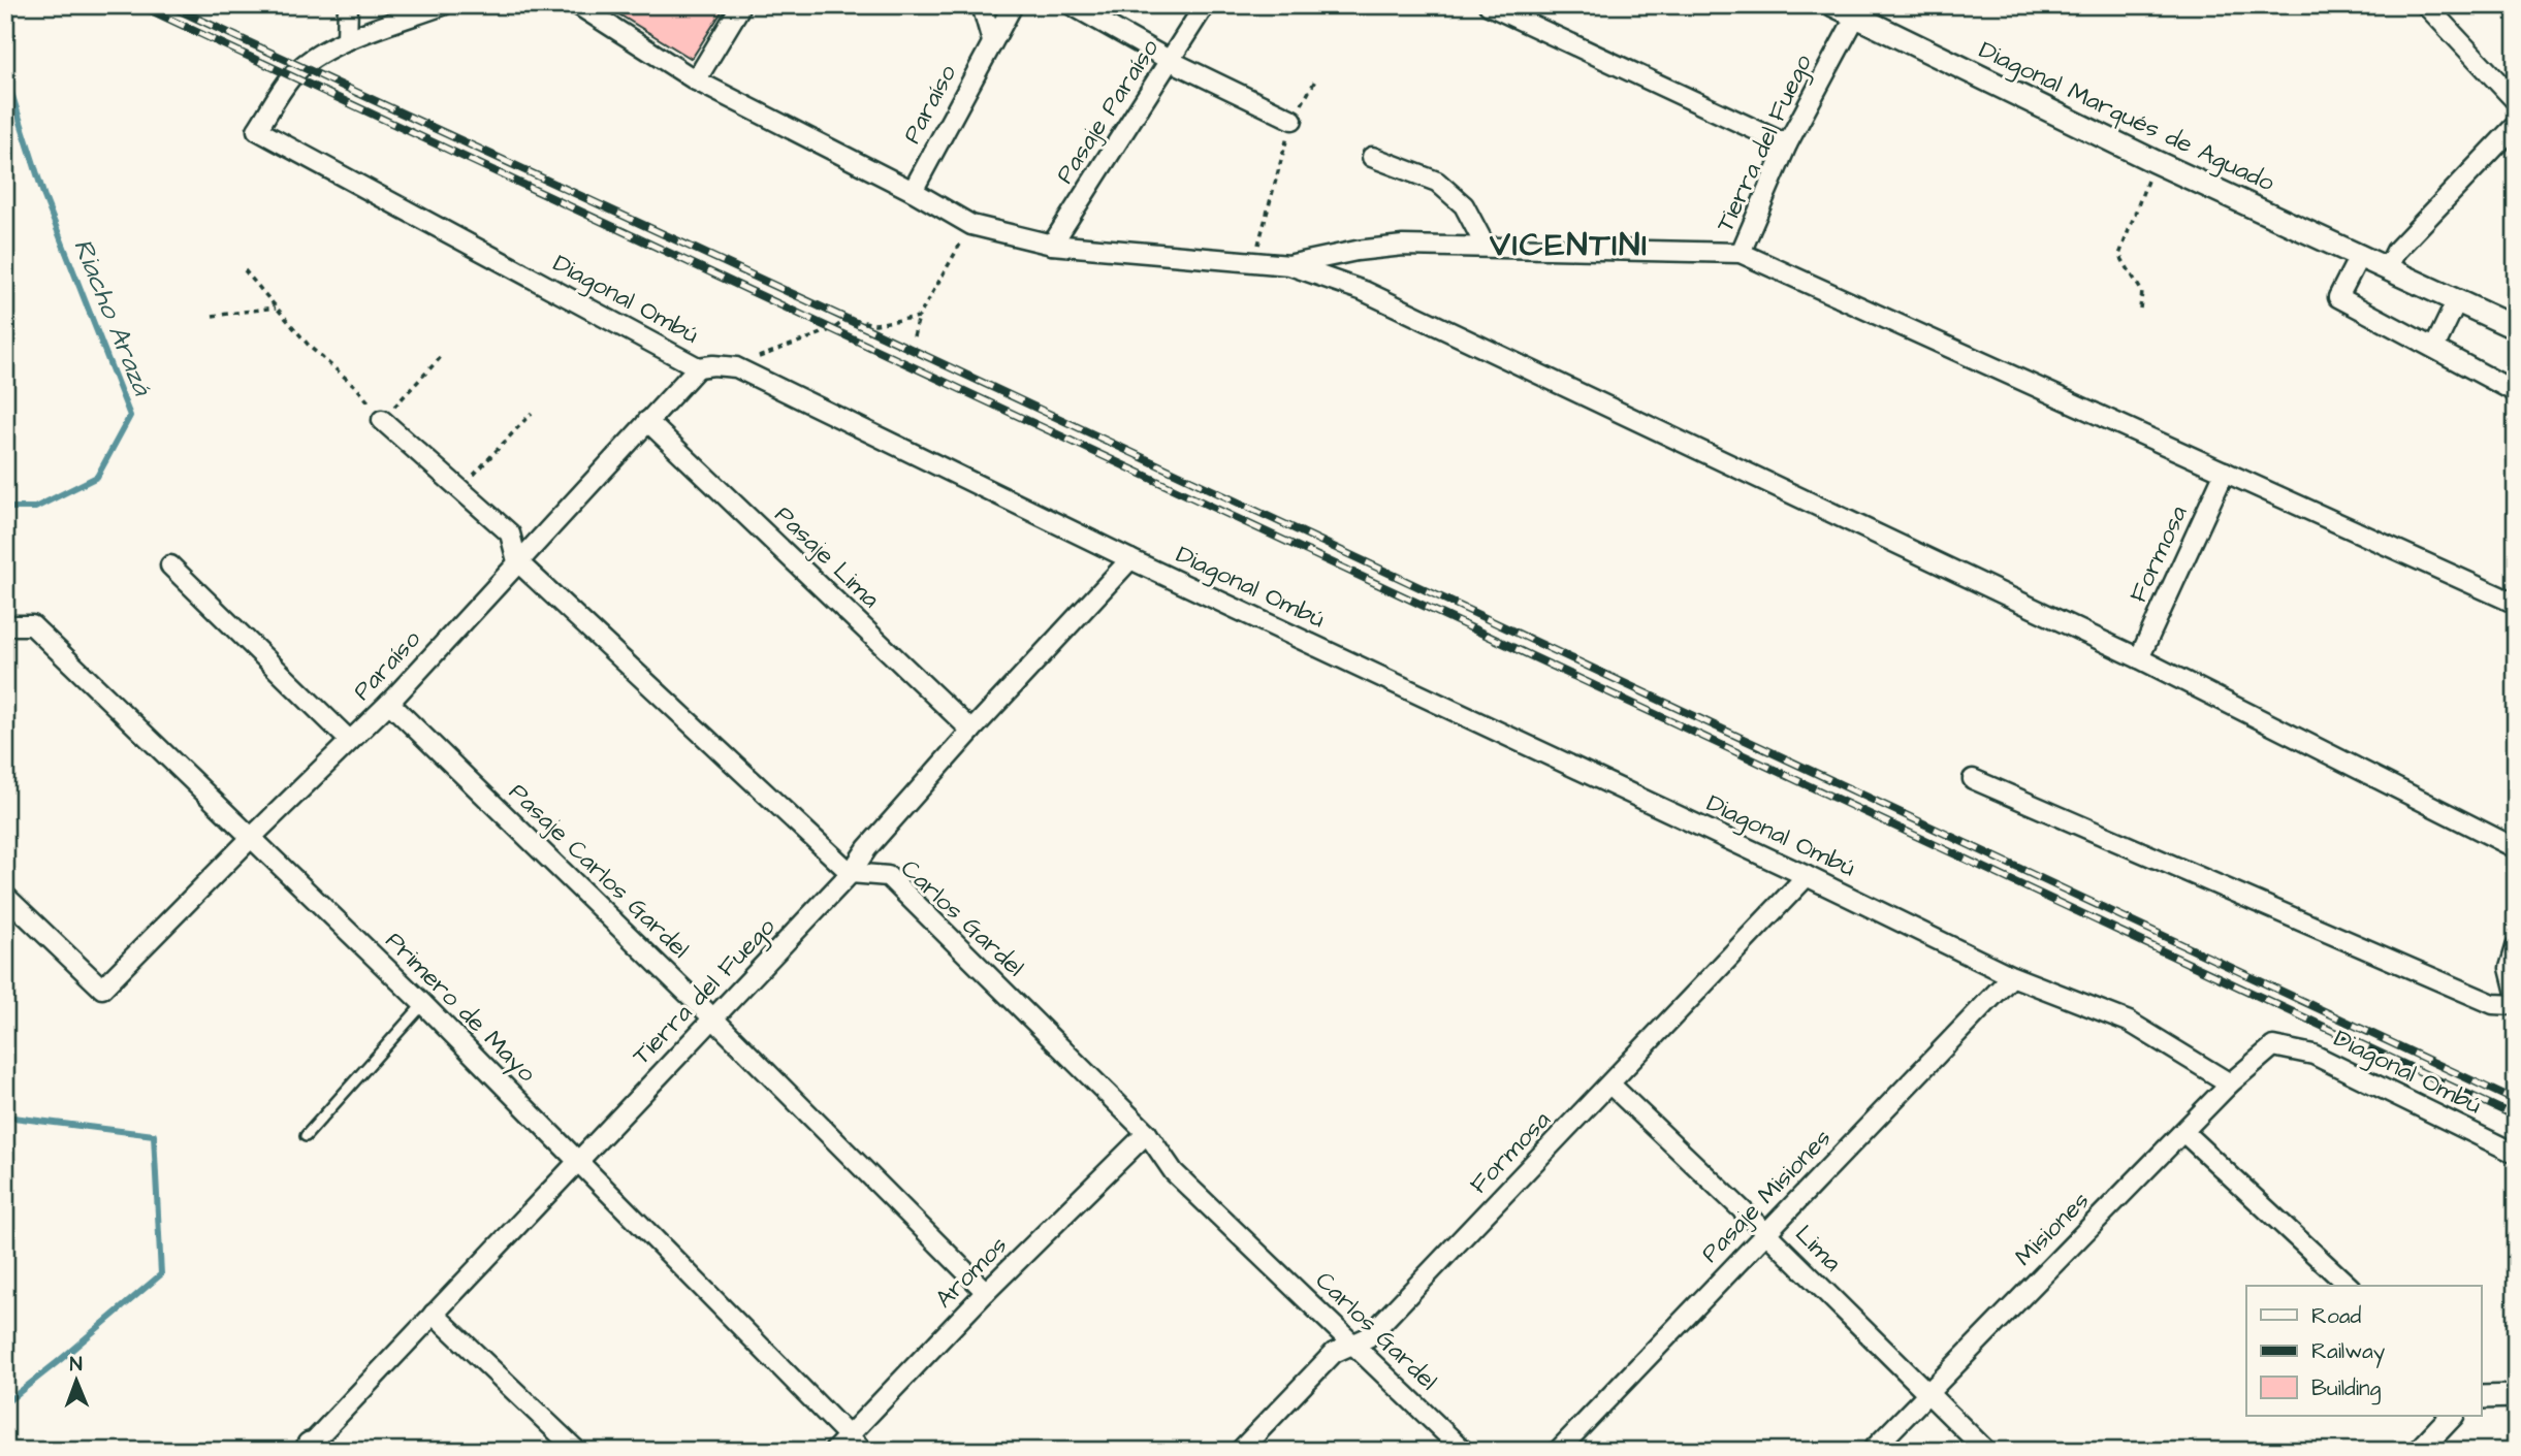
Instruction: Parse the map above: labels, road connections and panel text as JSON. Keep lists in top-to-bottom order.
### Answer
{
  "streets": {
    "street": [
      "Paraíso",
      "Pasaje Paraíso",
      "Diagonal Marqués de Aguado",
      "Tierra del Fuego",
      "Diagonal Ombú",
      "Formosa",
      "Pasaje Lima",
      "Pasaje Carlos Gardel",
      "Carlos Gardel",
      "Primero de Mayo",
      "Pasaje Misiones",
      "Misiones",
      "Lima",
      "Aromos"
    ]
  },
  "crossings": [
    ["Paraíso", "Diagonal Ombú"],
    ["Paraíso", "Pasaje Lima"],
    ["Paraíso", "Pasaje Carlos Gardel"],
    ["Paraíso", "Primero de Mayo"],
    ["Diagonal Marqués de Aguado", "Tierra del Fuego"],
    ["Tierra del Fuego", "Diagonal Ombú"],
    ["Tierra del Fuego", "Pasaje Lima"],
    ["Tierra del Fuego", "Pasaje Carlos Gardel"],
    ["Tierra del Fuego", "Carlos Gardel"],
    ["Tierra del Fuego", "Primero de Mayo"],
    ["Diagonal Ombú", "Formosa"],
    ["Diagonal Ombú", "Pasaje Misiones"],
    ["Diagonal Ombú", "Misiones"],
    ["Formosa", "Carlos Gardel"],
    ["Formosa", "Lima"],
    ["Pasaje Carlos Gardel", "Aromos"],
    ["Carlos Gardel", "Aromos"],
    ["Primero de Mayo", "Aromos"],
    ["Pasaje Misiones", "Lima"],
    ["Misiones", "Lima"]
  ],
  "districts": ["VICENTINI"],
  "water": ["Riacho Arazá"],
  "legend": ["Road", "Railway", "Building"],
  "north": "top"
}
